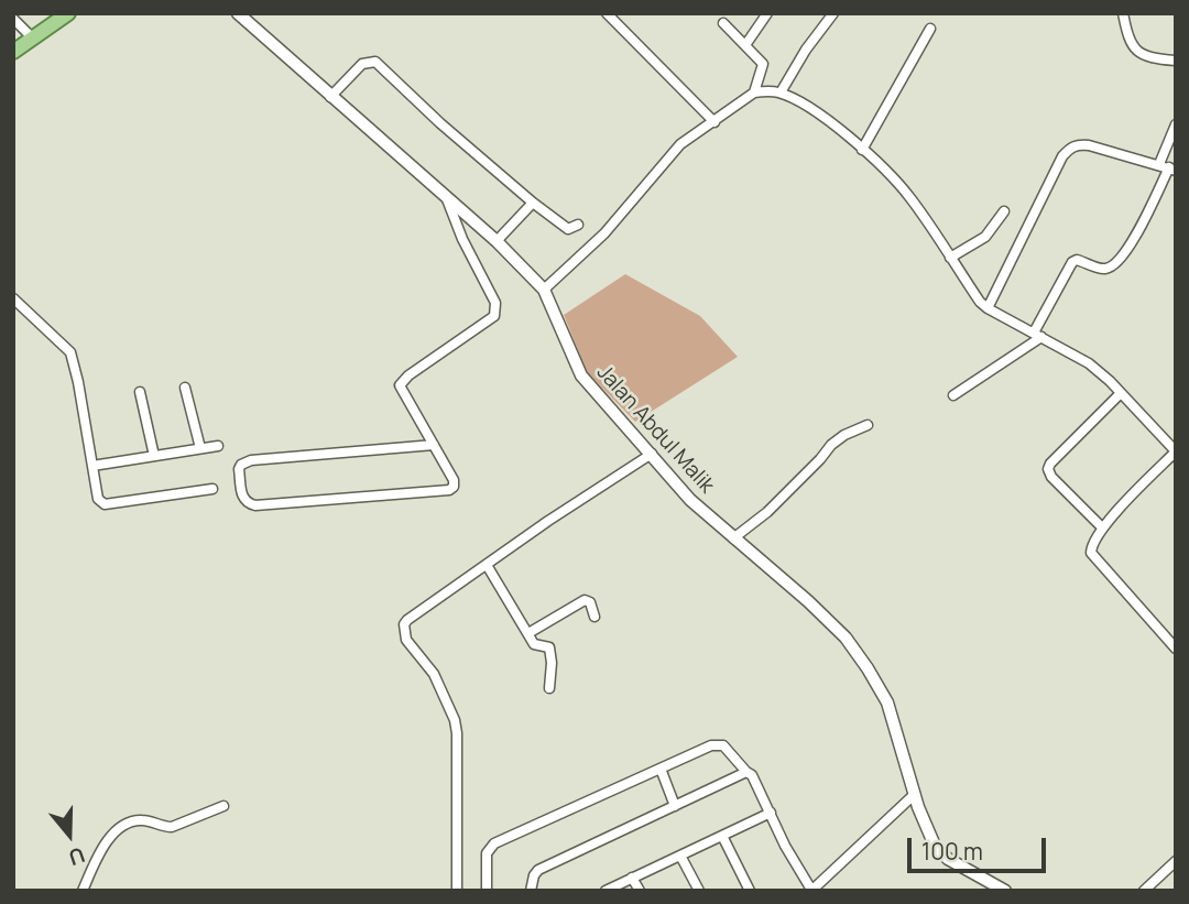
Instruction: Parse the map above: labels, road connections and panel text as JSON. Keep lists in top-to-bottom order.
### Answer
{
  "streets": {
    "street": ["Jalan Abdul Malik"]
  },
  "scale_bar": "100 m",
  "north": "bottom"
}
